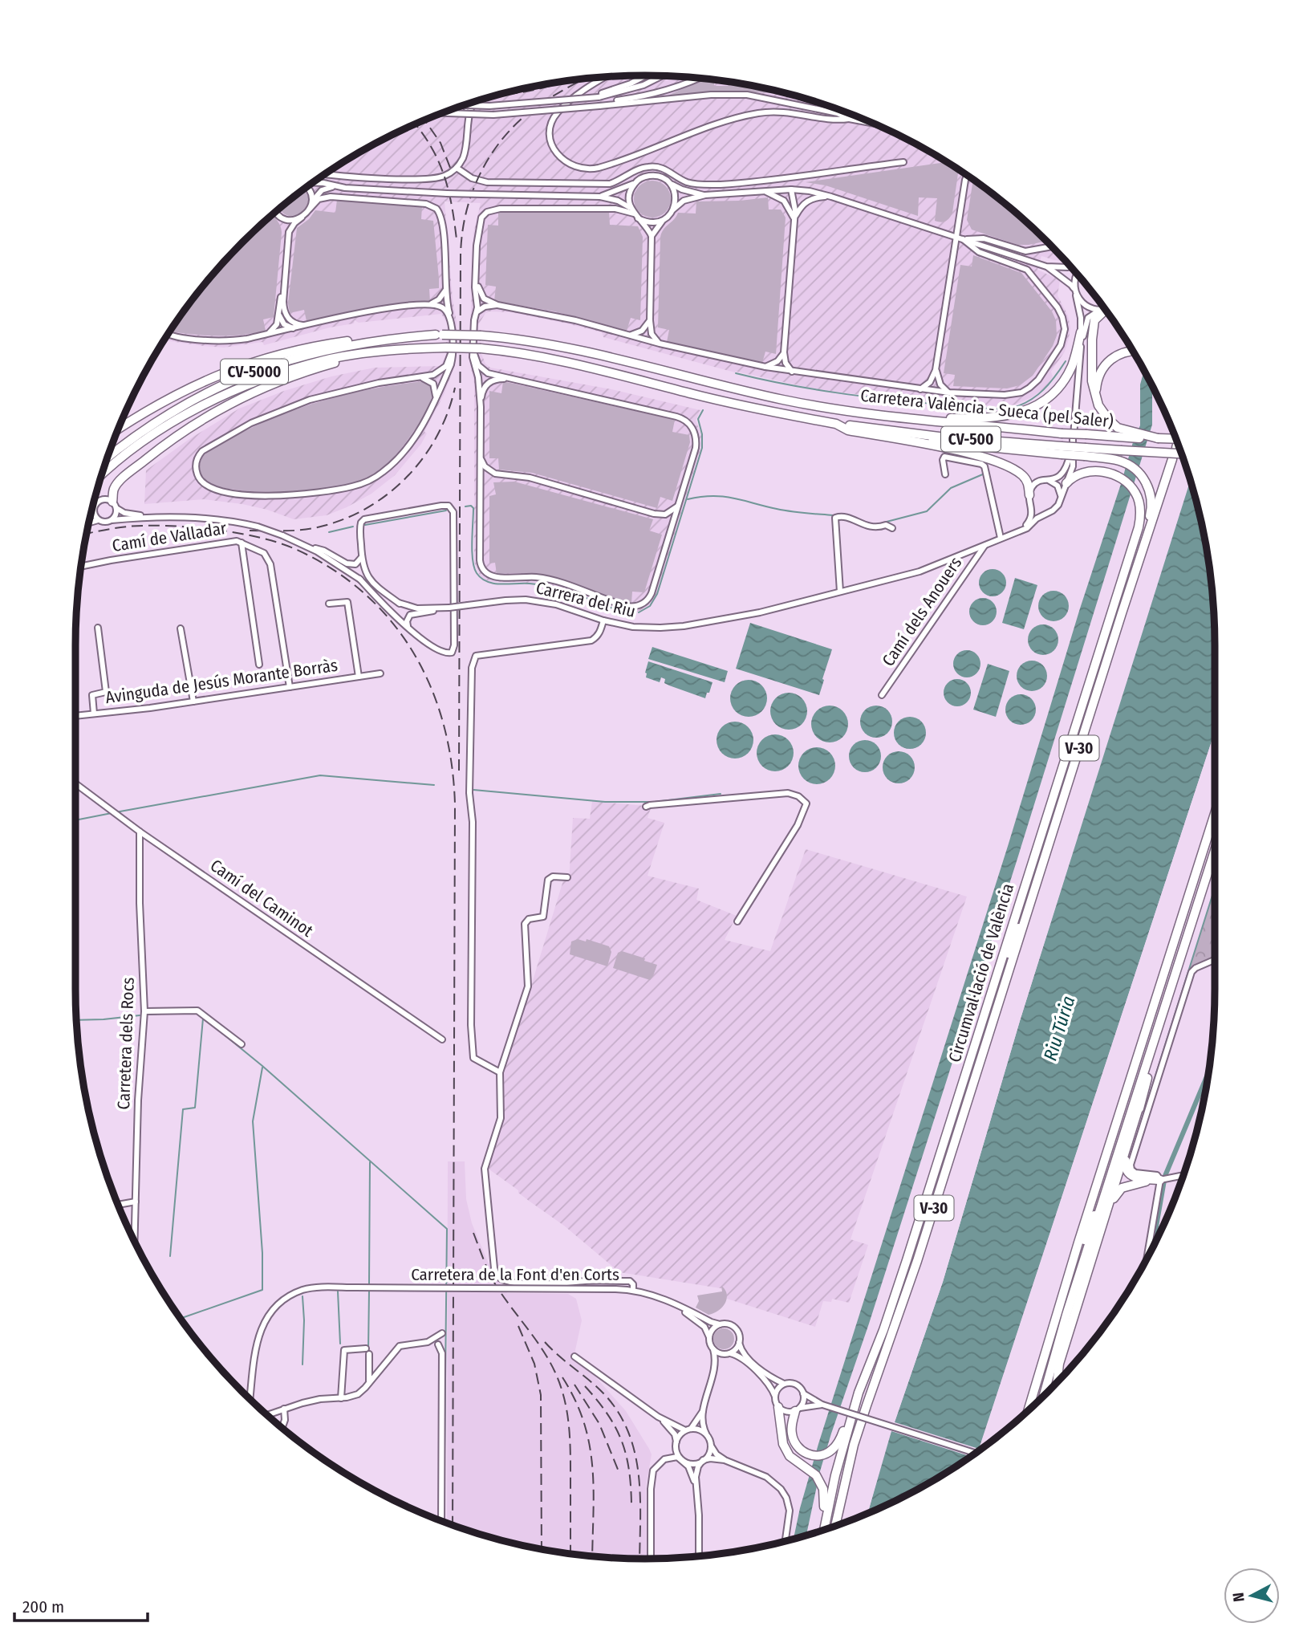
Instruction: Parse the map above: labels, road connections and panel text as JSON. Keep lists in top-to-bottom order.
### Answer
{
  "streets": {
    "highway": [
      "CV-5000",
      "Carretera València - Sueca (pel Saler)",
      "CV-500",
      "V-30",
      "Circumval·lació de València"
    ],
    "street": [
      "Camí de Valladar",
      "Carrera del Riu",
      "Camí dels Anouers",
      "Avinguda de Jesús Morante Borràs",
      "Camí del Caminot",
      "Carretera dels Rocs",
      "Carretera de la Font d'en Corts"
    ]
  },
  "crossings": [
    ["CV-5000", "Carretera València - Sueca (pel Saler)"],
    ["Camí de Valladar", "Avinguda de Jesús Morante Borràs"],
    ["Carrera del Riu", "Camí dels Anouers"],
    ["Camí del Caminot", "Carretera dels Rocs"]
  ],
  "water": ["Riu Túria"],
  "scale_bar": "200 m",
  "north": "left"
}
